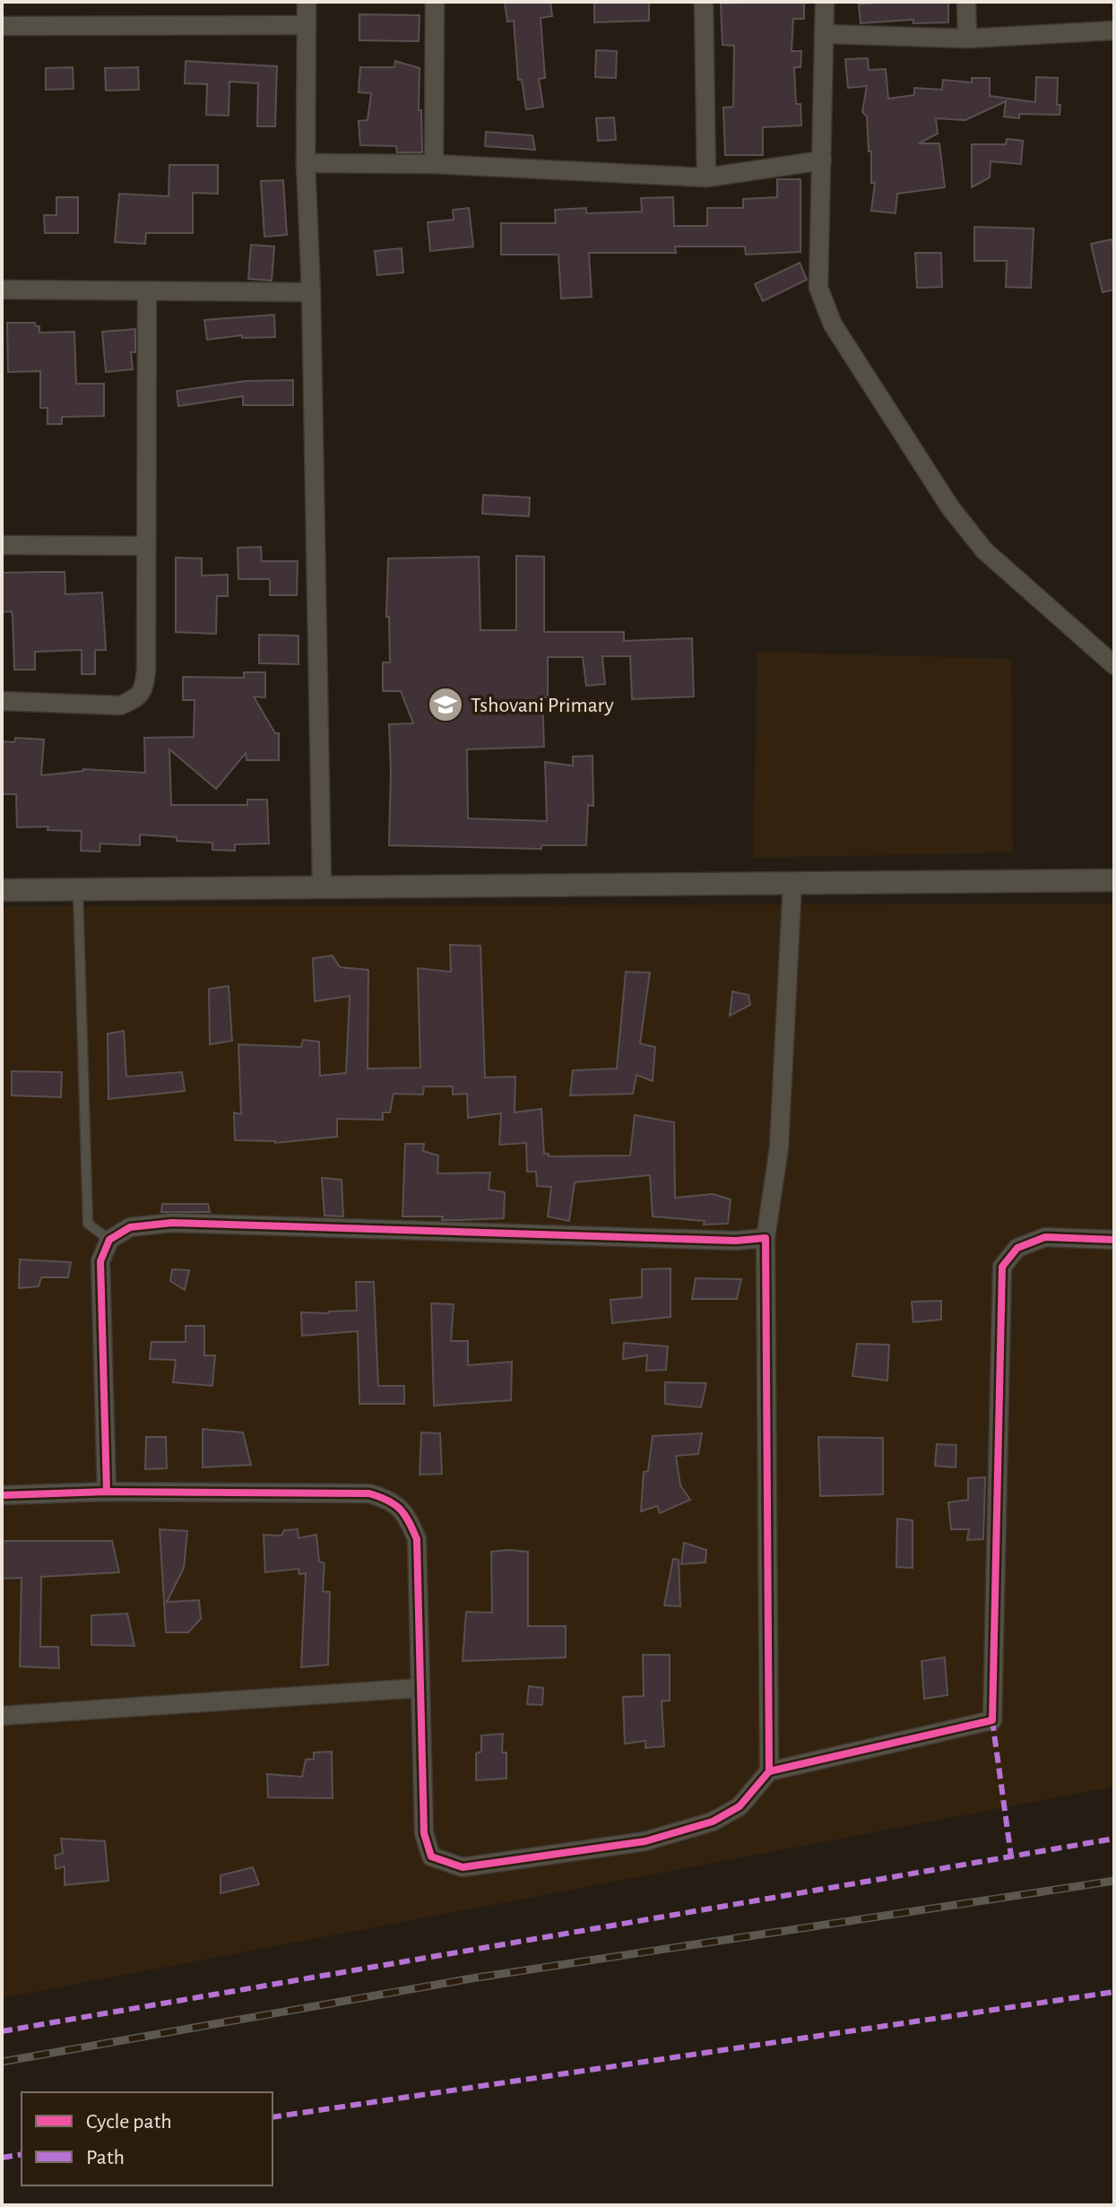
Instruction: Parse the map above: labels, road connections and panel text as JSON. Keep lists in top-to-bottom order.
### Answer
{
  "places": {
    "school or university": ["Tshovani Primary"]
  },
  "legend": ["Cycle path", "Path"]
}
